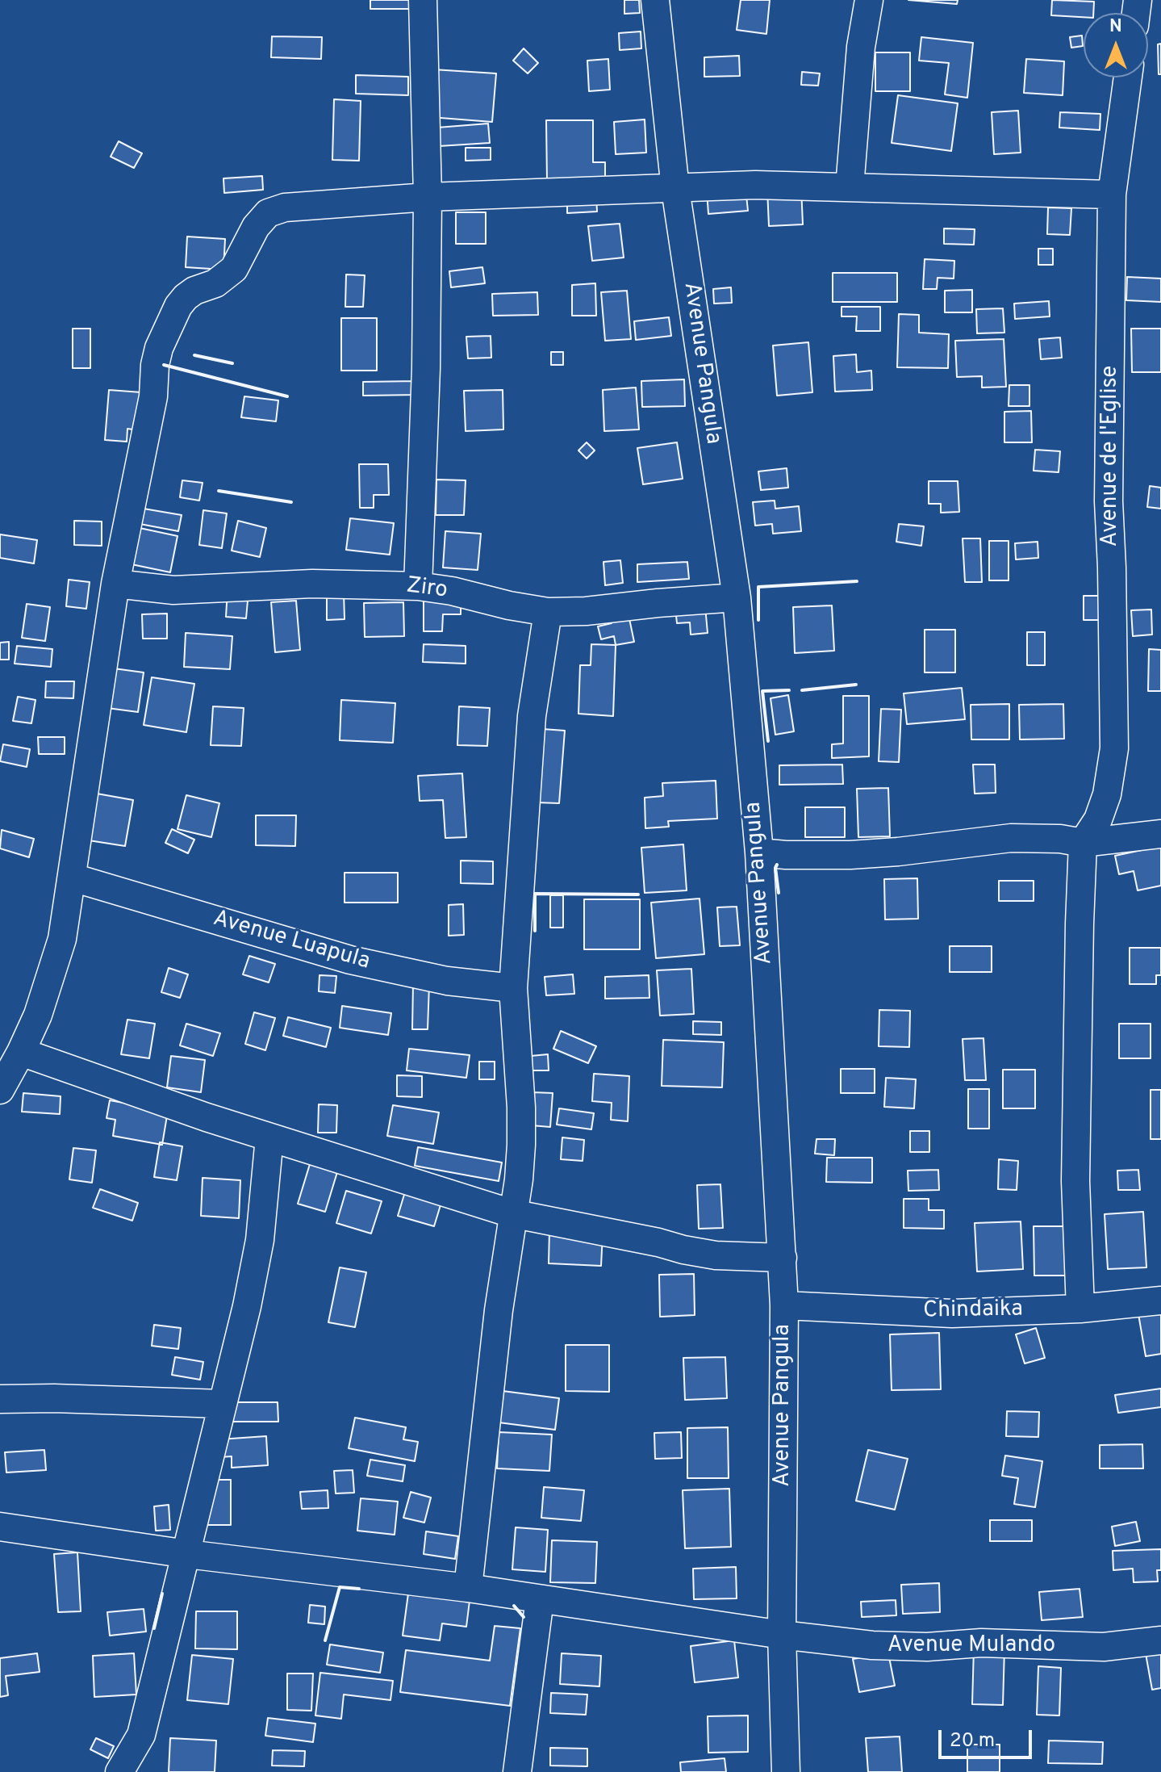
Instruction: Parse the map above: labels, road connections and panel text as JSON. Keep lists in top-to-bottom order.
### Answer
{
  "streets": {
    "street": [
      "Avenue Pangula",
      "Avenue de l'Eglise",
      "Ziro",
      "Avenue Luapula",
      "Chindaika",
      "Avenue Mulando"
    ]
  },
  "crossings": [
    ["Avenue Pangula", "Ziro"],
    ["Avenue Pangula", "Chindaika"],
    ["Avenue Pangula", "Avenue Mulando"]
  ],
  "scale_bar": "20 m",
  "north": "top"
}
